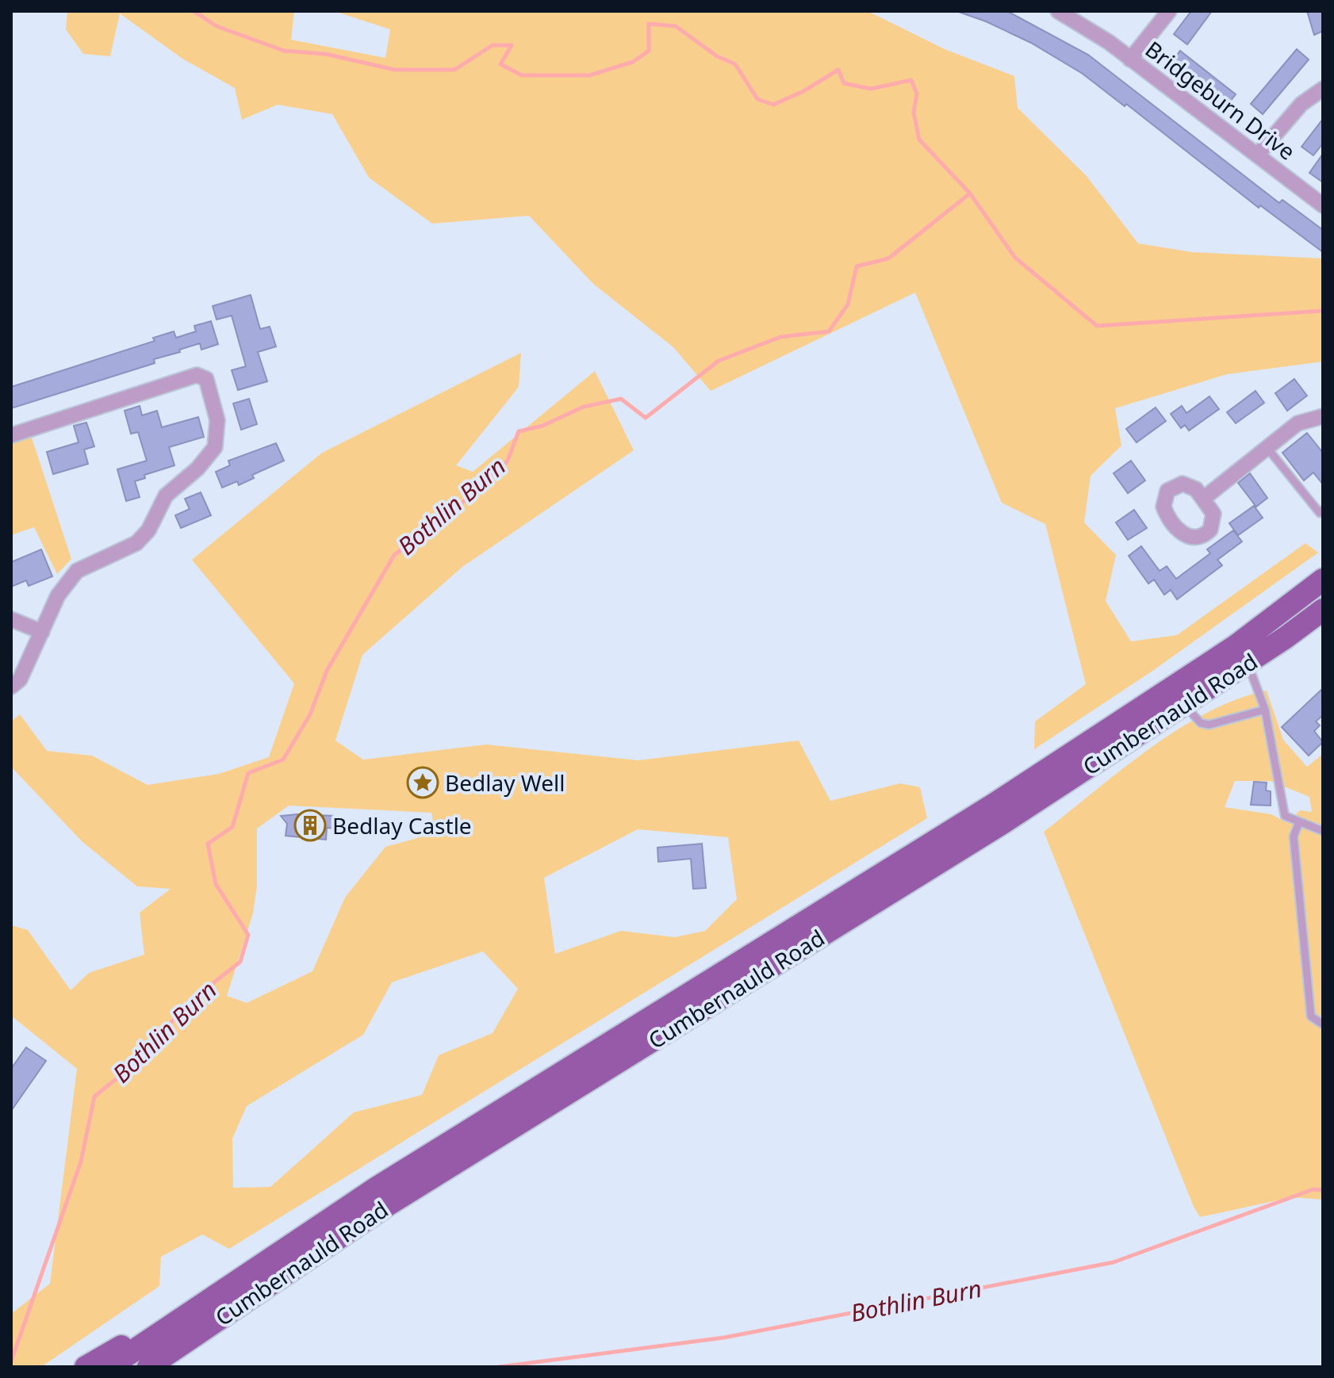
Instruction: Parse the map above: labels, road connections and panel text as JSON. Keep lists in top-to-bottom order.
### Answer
{
  "streets": {
    "main road": ["Cumbernauld Road"],
    "street": ["Bridgeburn Drive"]
  },
  "water": ["Bothlin Burn"],
  "places": {
    "place": ["Bedlay Well"],
    "building": ["Bedlay Castle"]
  }
}
